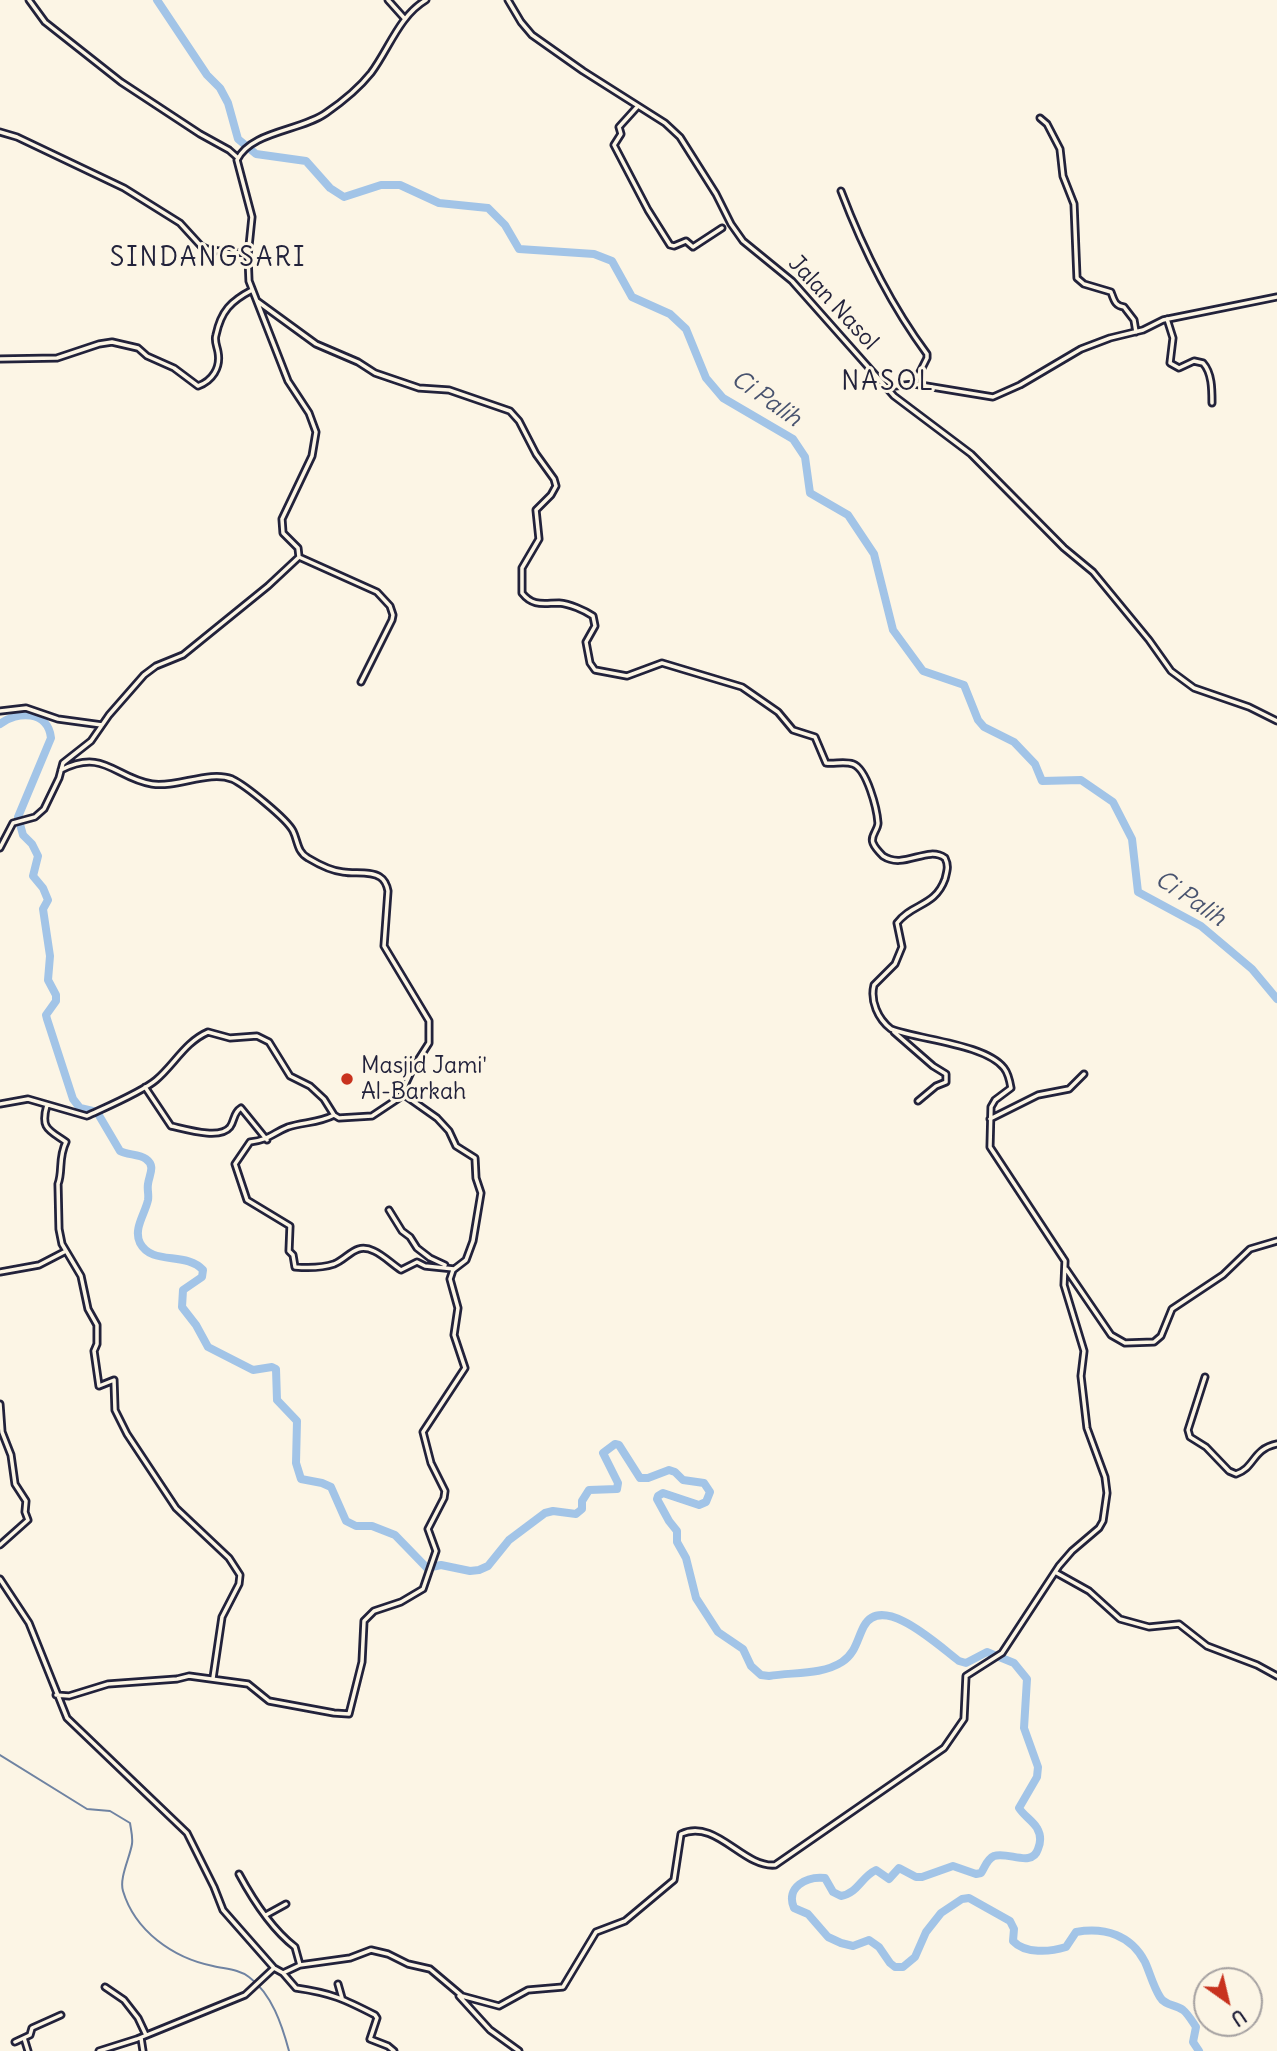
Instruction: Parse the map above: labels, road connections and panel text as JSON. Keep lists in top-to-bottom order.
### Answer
{
  "streets": {
    "street": ["Jalan Nasol"]
  },
  "districts": ["SINDANGSARI", "NASOL"],
  "water": ["Ci Palih"],
  "places": ["Masjid Jami' Al-Barkah"],
  "north": "bottom right"
}
